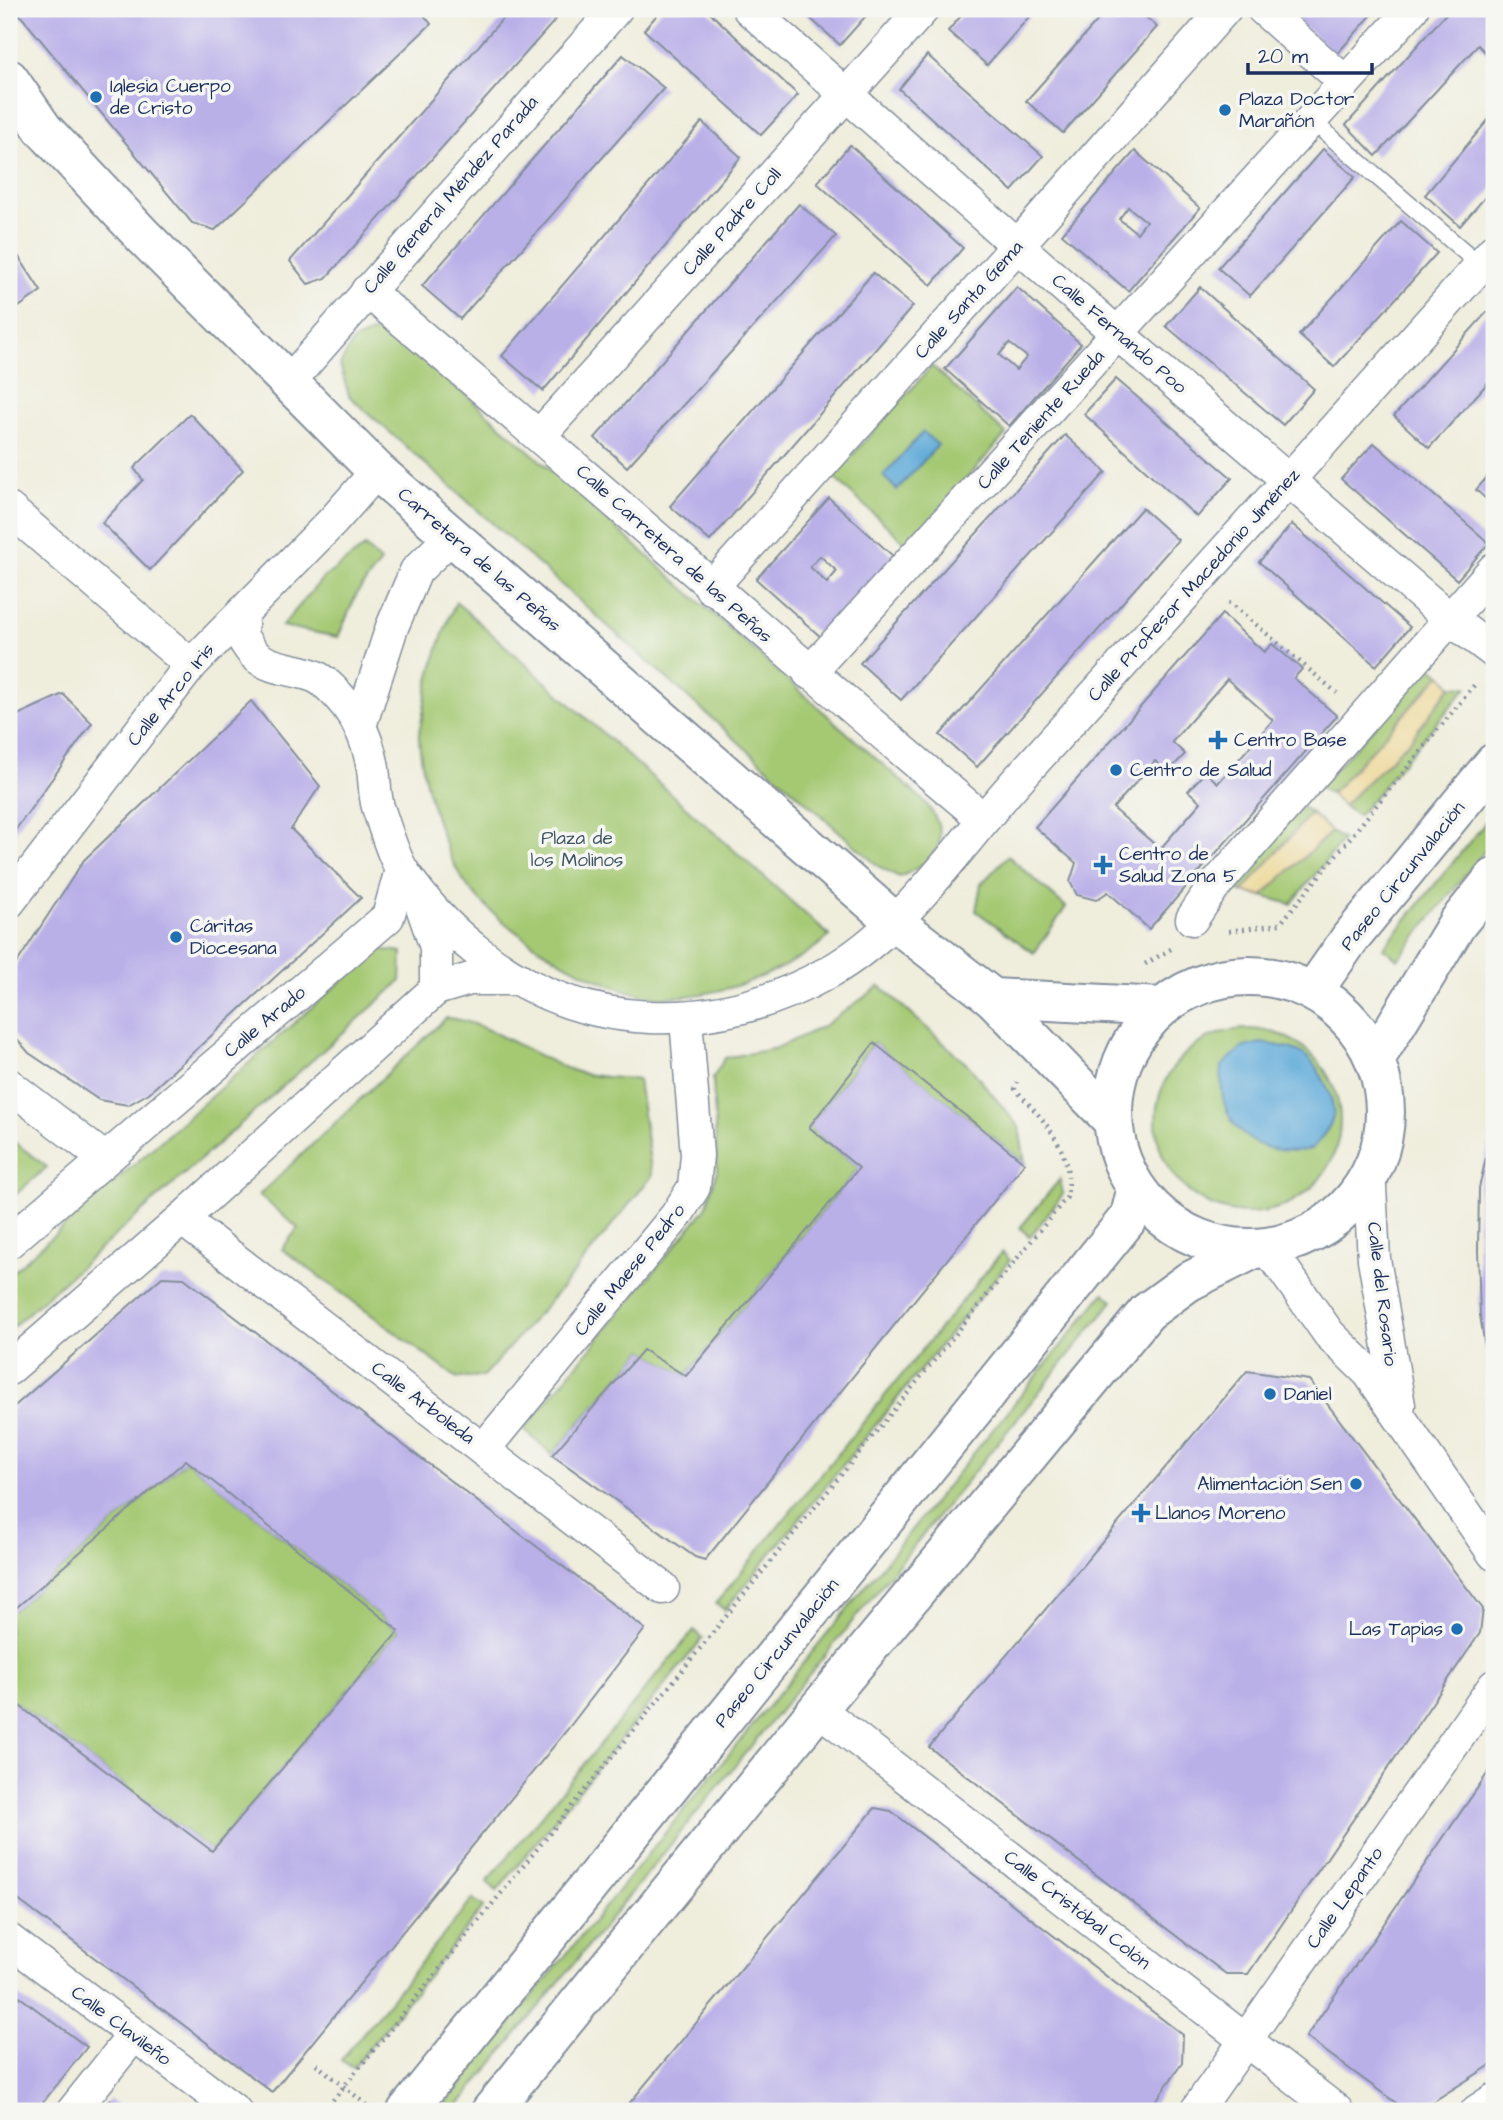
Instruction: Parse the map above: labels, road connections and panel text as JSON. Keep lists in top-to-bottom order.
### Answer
{
  "streets": {
    "main road": ["Carretera de las Peñas", "Paseo Circunvalación"],
    "street": [
      "Calle General Méndez Parada",
      "Calle Padre Coll",
      "Calle Santa Gema",
      "Calle Fernando Poo",
      "Calle Teniente Rueda",
      "Calle Carretera de las Peñas",
      "Calle Profesor Macedonio Jiménez",
      "Calle Arco Iris",
      "Calle Arado",
      "Calle Maese Pedro",
      "Calle del Rosario",
      "Calle Arboleda",
      "Calle Lepanto",
      "Calle Cristóbal Colón",
      "Calle Clavileño"
    ]
  },
  "crossings": [
    ["Calle General Méndez Parada", "Calle Carretera de las Peñas"],
    ["Calle General Méndez Parada", "Carretera de las Peñas"],
    ["Calle Padre Coll", "Calle Fernando Poo"],
    ["Calle Padre Coll", "Calle Carretera de las Peñas"],
    ["Calle Santa Gema", "Calle Fernando Poo"],
    ["Calle Santa Gema", "Calle Carretera de las Peñas"],
    ["Calle Fernando Poo", "Calle Teniente Rueda"],
    ["Calle Fernando Poo", "Calle Profesor Macedonio Jiménez"],
    ["Calle Teniente Rueda", "Calle Carretera de las Peñas"],
    ["Calle Carretera de las Peñas", "Calle Profesor Macedonio Jiménez"],
    ["Carretera de las Peñas", "Calle Profesor Macedonio Jiménez"],
    ["Carretera de las Peñas", "Calle Arco Iris"],
    ["Calle Maese Pedro", "Calle Arboleda"],
    ["Calle Lepanto", "Calle Cristóbal Colón"]
  ],
  "parks": ["Plaza de los Molinos"],
  "places": {
    "other": [
      "Iglesia Cuerpo de Cristo",
      "Plaza Doctor Marañón",
      "Centro de Salud",
      "Cáritas Diocesana",
      "Daniel",
      "Alimentación Sen",
      "Las Tapias"
    ],
    "health": ["Centro Base", "Centro de Salud Zona 5", "Llanos Moreno"]
  },
  "scale_bar": "20 m"
}
